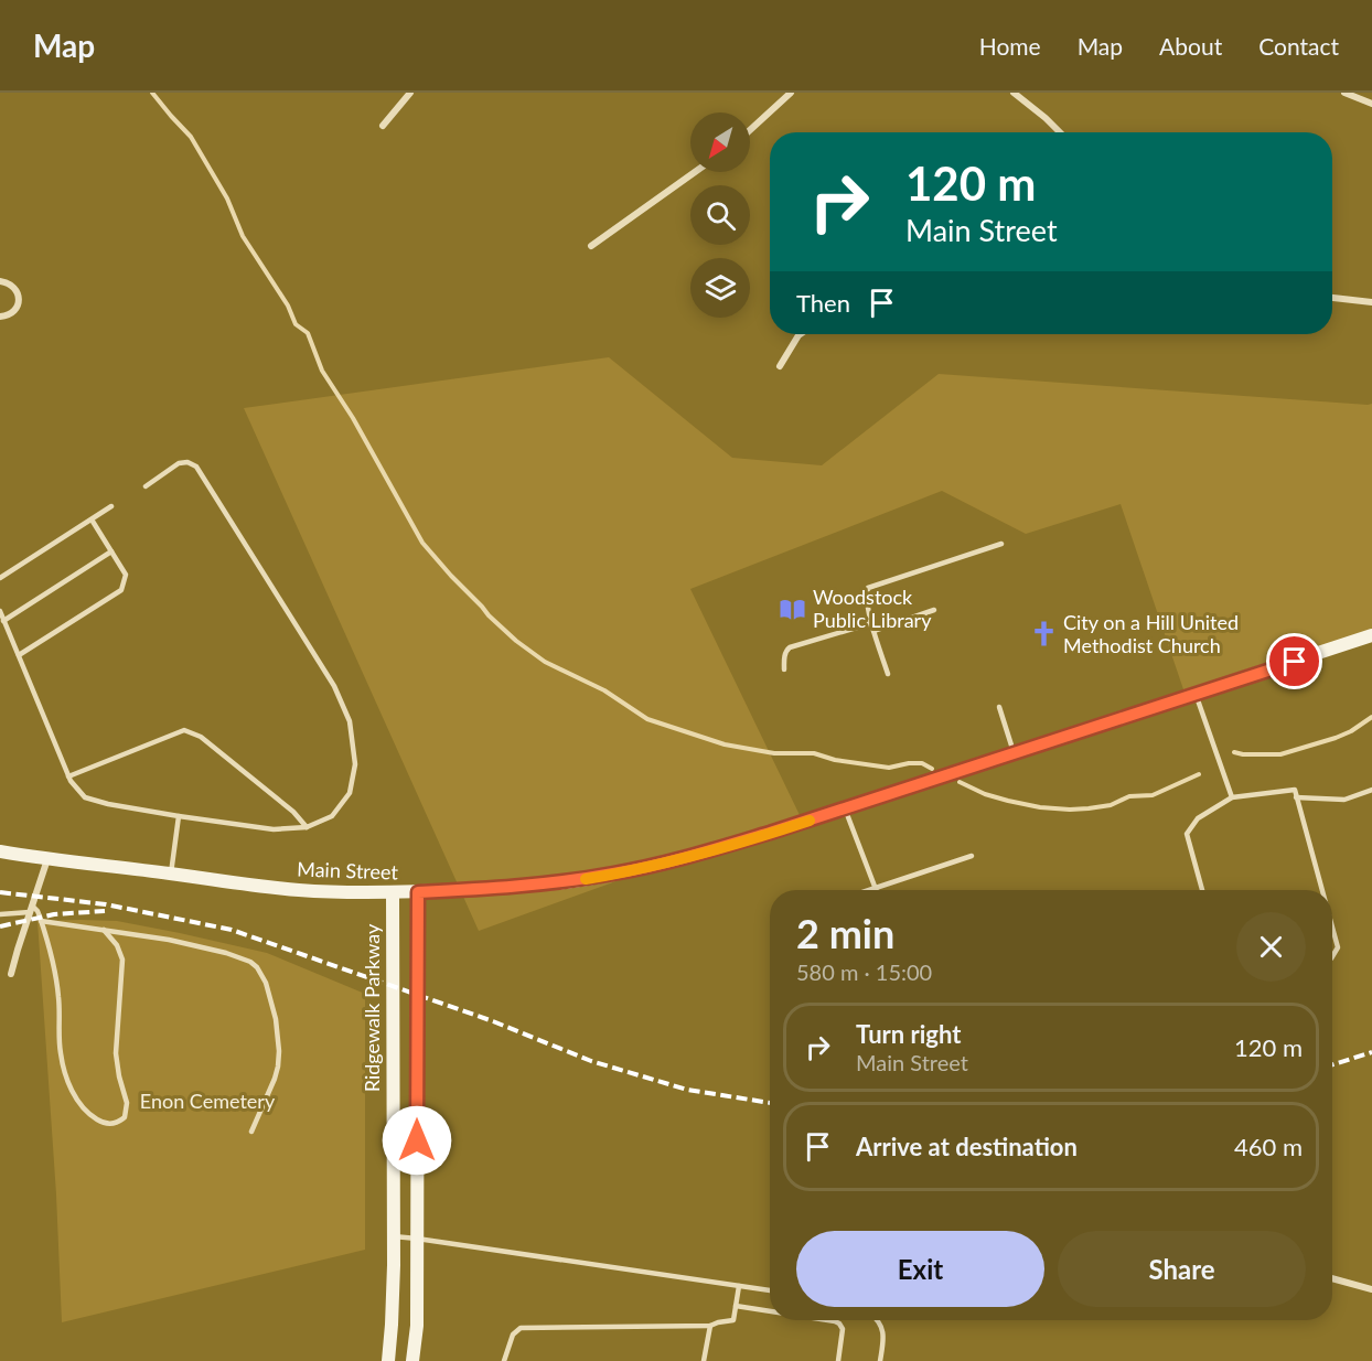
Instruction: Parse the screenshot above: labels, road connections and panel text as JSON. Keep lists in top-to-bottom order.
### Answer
{
  "streets": {
    "main road": ["Main Street", "Ridgewalk Parkway"]
  },
  "crossings": [
    ["Main Street", "Ridgewalk Parkway"]
  ],
  "parks": ["Enon Cemetery"],
  "places": {
    "library": ["Woodstock Public Library"],
    "church": ["City on a Hill United Methodist Church"]
  },
  "north": "bottom left",
  "page": {
    "header": "Map",
    "nav": [
      "Home",
      "Map",
      "About",
      "Contact"
    ],
    "turn": ["120 m", "Main Street"],
    "then": "Then",
    "heading": ["2 min", "580 m · 15:00"],
    "list": [
      {
        "name": "Turn right",
        "note": "Main Street",
        "value": "120 m"
      },
      {
        "name": "Arrive at destination",
        "value": "460 m"
      }
    ],
    "buttons": ["Exit", "Share"]
  }
}
